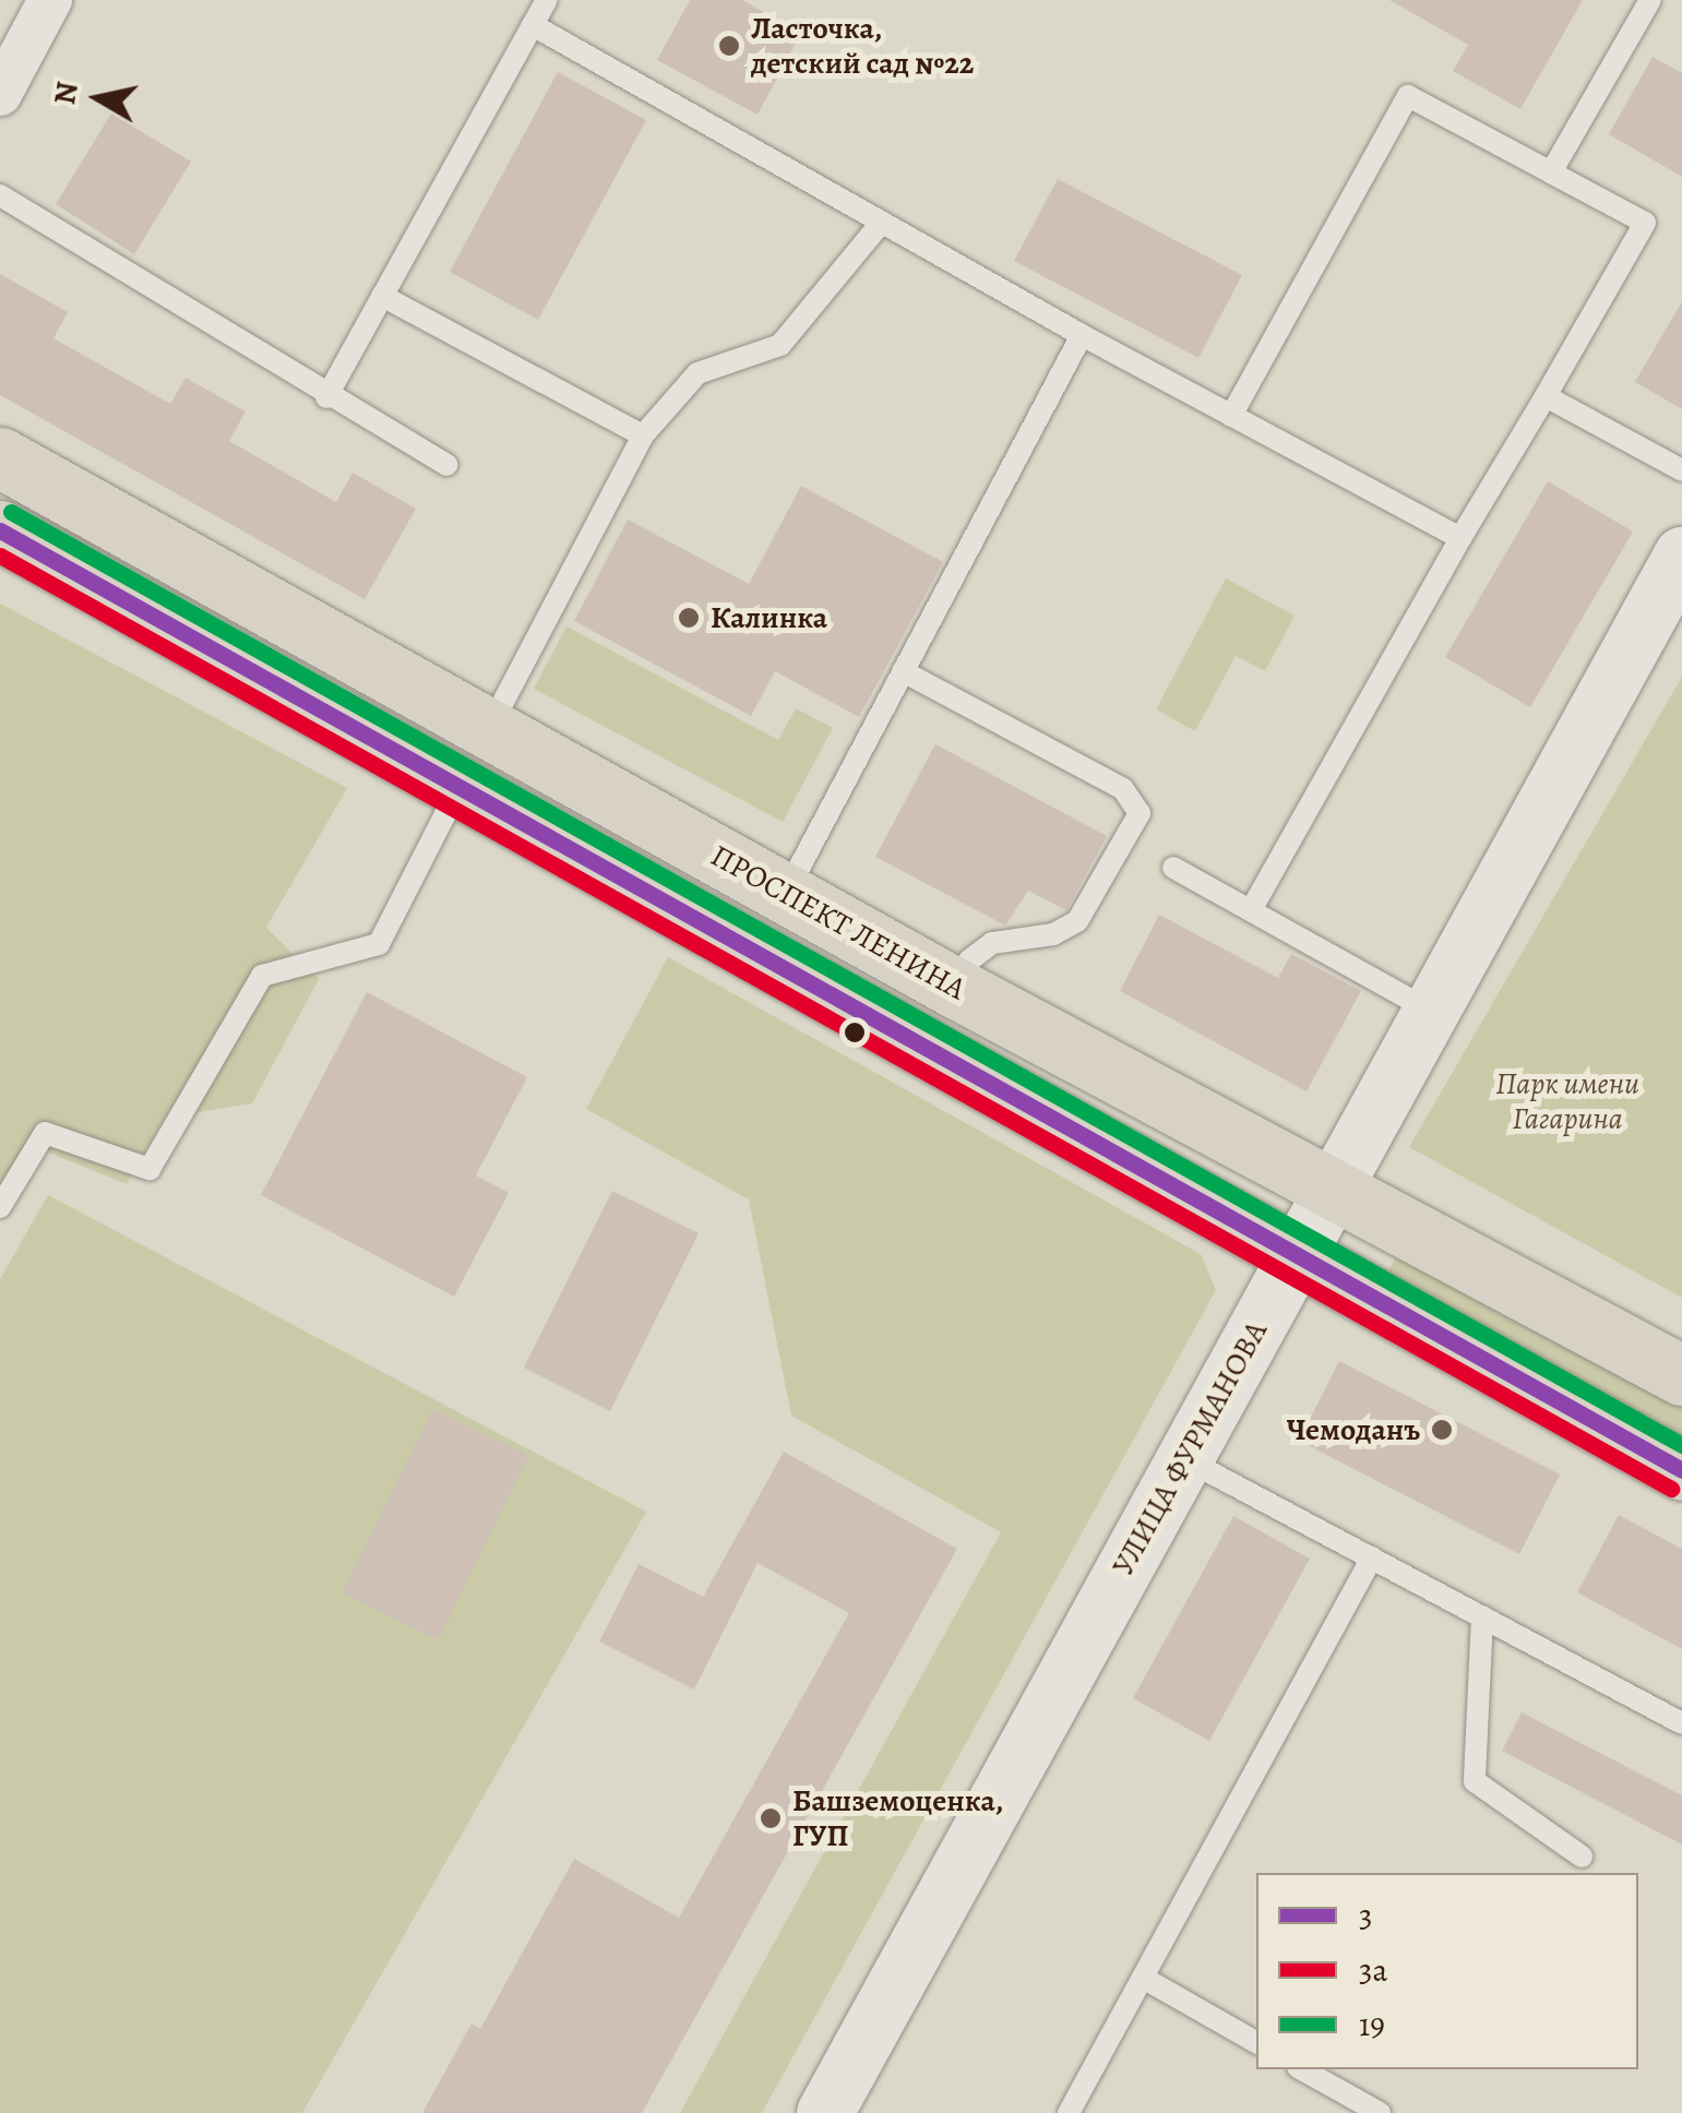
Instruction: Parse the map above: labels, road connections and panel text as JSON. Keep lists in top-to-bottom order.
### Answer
{
  "streets": {
    "main road": ["ПРОСПЕКТ ЛЕНИНА"],
    "street": ["УЛИЦА ФУРМАНОВА"]
  },
  "crossings": [
    ["ПРОСПЕКТ ЛЕНИНА", "УЛИЦА ФУРМАНОВА"]
  ],
  "parks": ["Парк имени Гагарина"],
  "places": [
    "Ласточка, детский сад №22",
    "Калинка",
    "Чемоданъ",
    "Башземоценка, ГУП"
  ],
  "lines": ["transit line 19", "transit line 3", "transit line 3а"],
  "legend": ["3", "3а", "19"],
  "north": "left"
}
